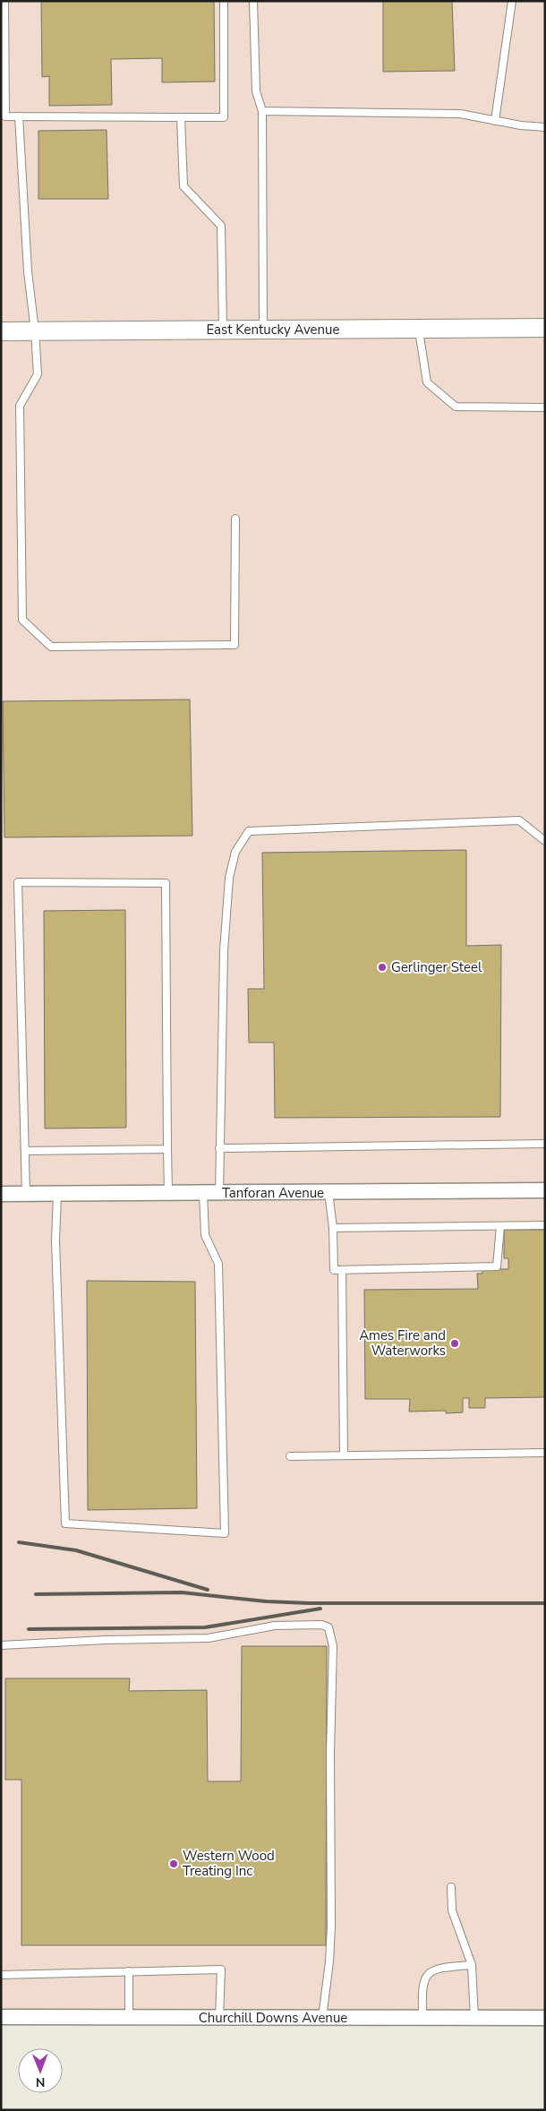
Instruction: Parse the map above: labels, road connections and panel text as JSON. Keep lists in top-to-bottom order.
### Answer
{
  "streets": {
    "street": ["East Kentucky Avenue", "Tanforan Avenue", "Churchill Downs Avenue"]
  },
  "places": ["Gerlinger Steel", "Ames Fire and Waterworks", "Western Wood Treating Inc"],
  "north": "bottom"
}
